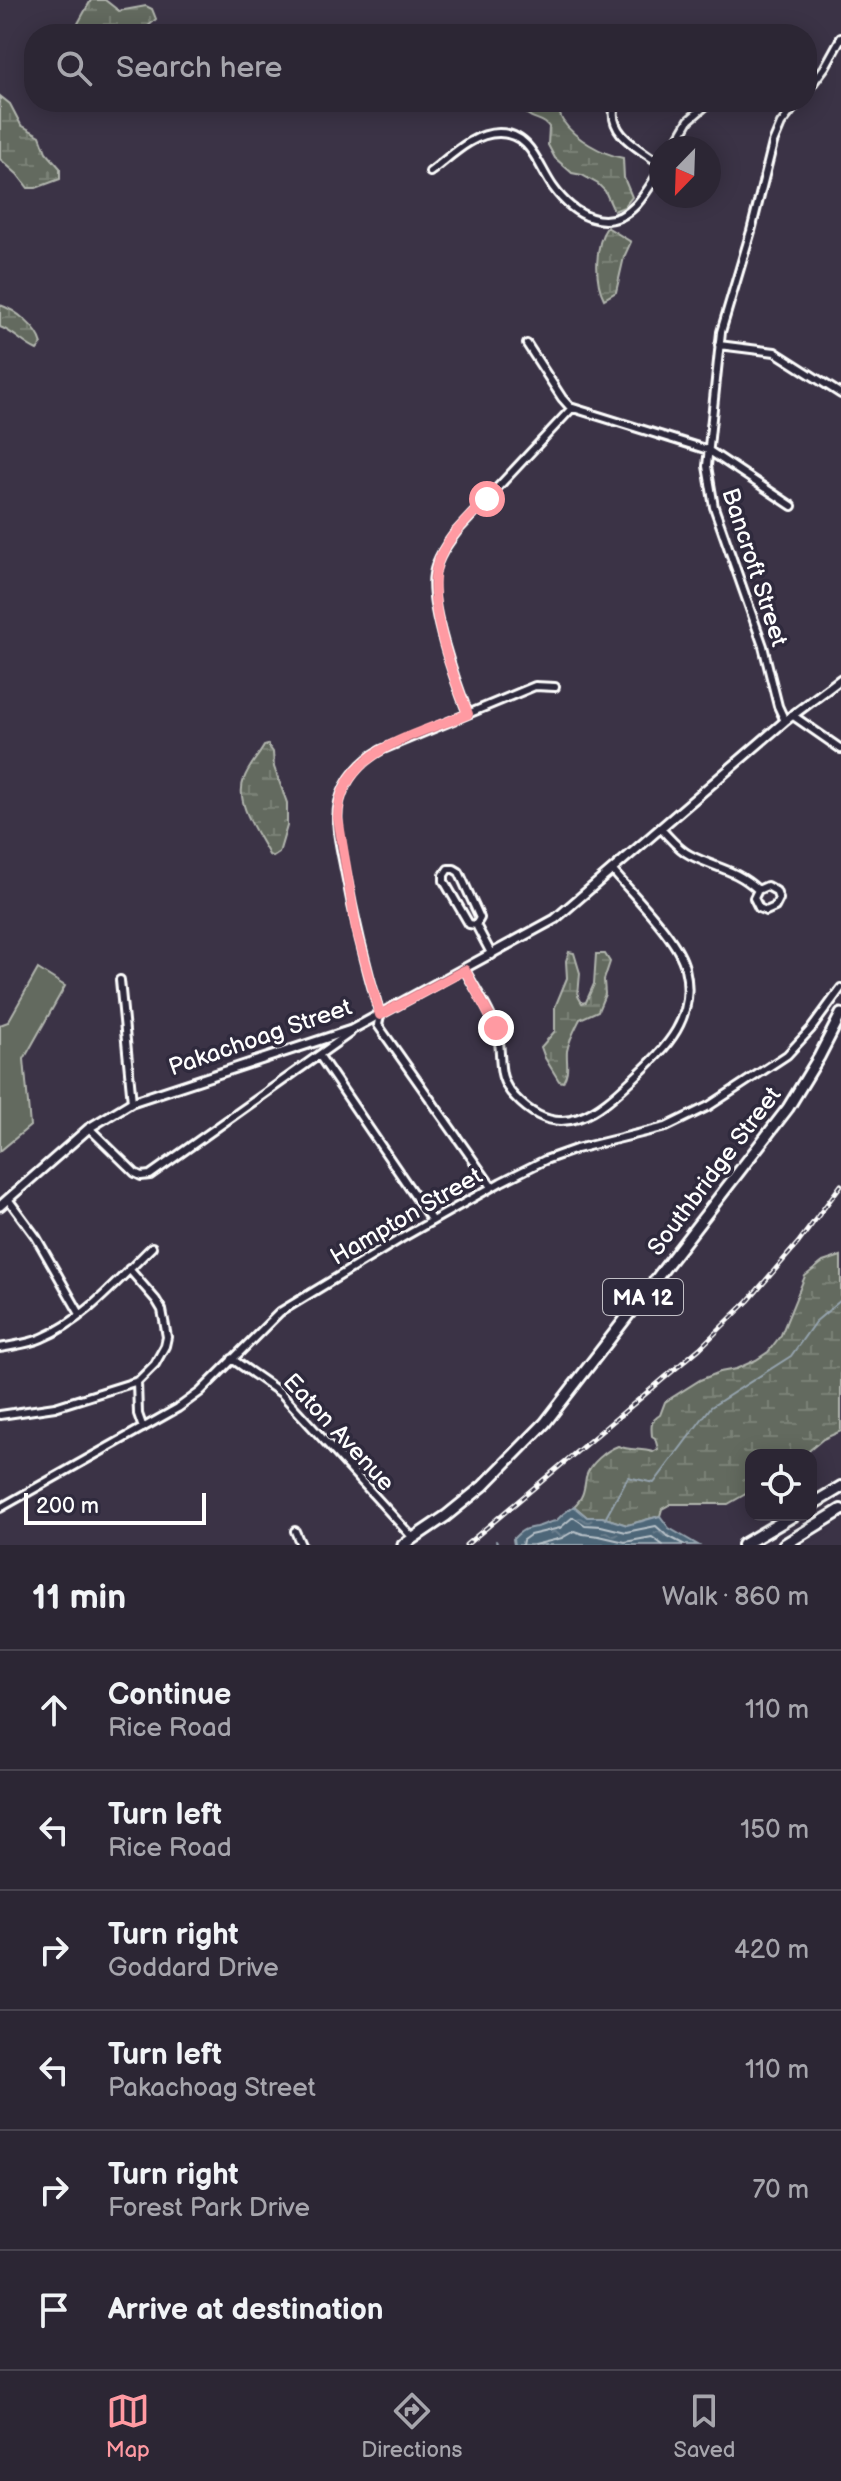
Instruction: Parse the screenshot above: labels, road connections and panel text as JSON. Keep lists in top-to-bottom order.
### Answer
{
  "streets": {
    "main road": ["Southbridge Street", "MA 12"],
    "street": [
      "Bancroft Street",
      "Pakachoag Street",
      "Hampton Street",
      "Eaton Avenue"
    ]
  },
  "crossings": [
    ["Bancroft Street", "Pakachoag Street"],
    ["Southbridge Street", "Eaton Avenue"],
    ["Hampton Street", "Eaton Avenue"]
  ],
  "scale_bar": "200 m",
  "north": "bottom left",
  "page": {
    "search": "Search here",
    "scale": "200 m",
    "heading": ["11 min", "Walk · 860 m"],
    "list": [
      ["Continue", "Rice Road", "110 m"],
      ["Turn left", "Rice Road", "150 m"],
      ["Turn right", "Goddard Drive", "420 m"],
      ["Turn left", "Pakachoag Street", "110 m"],
      ["Turn right", "Forest Park Drive", "70 m"],
      "Arrive at destination"
    ],
    "nav": ["Map", "Directions", "Saved"]
  }
}
